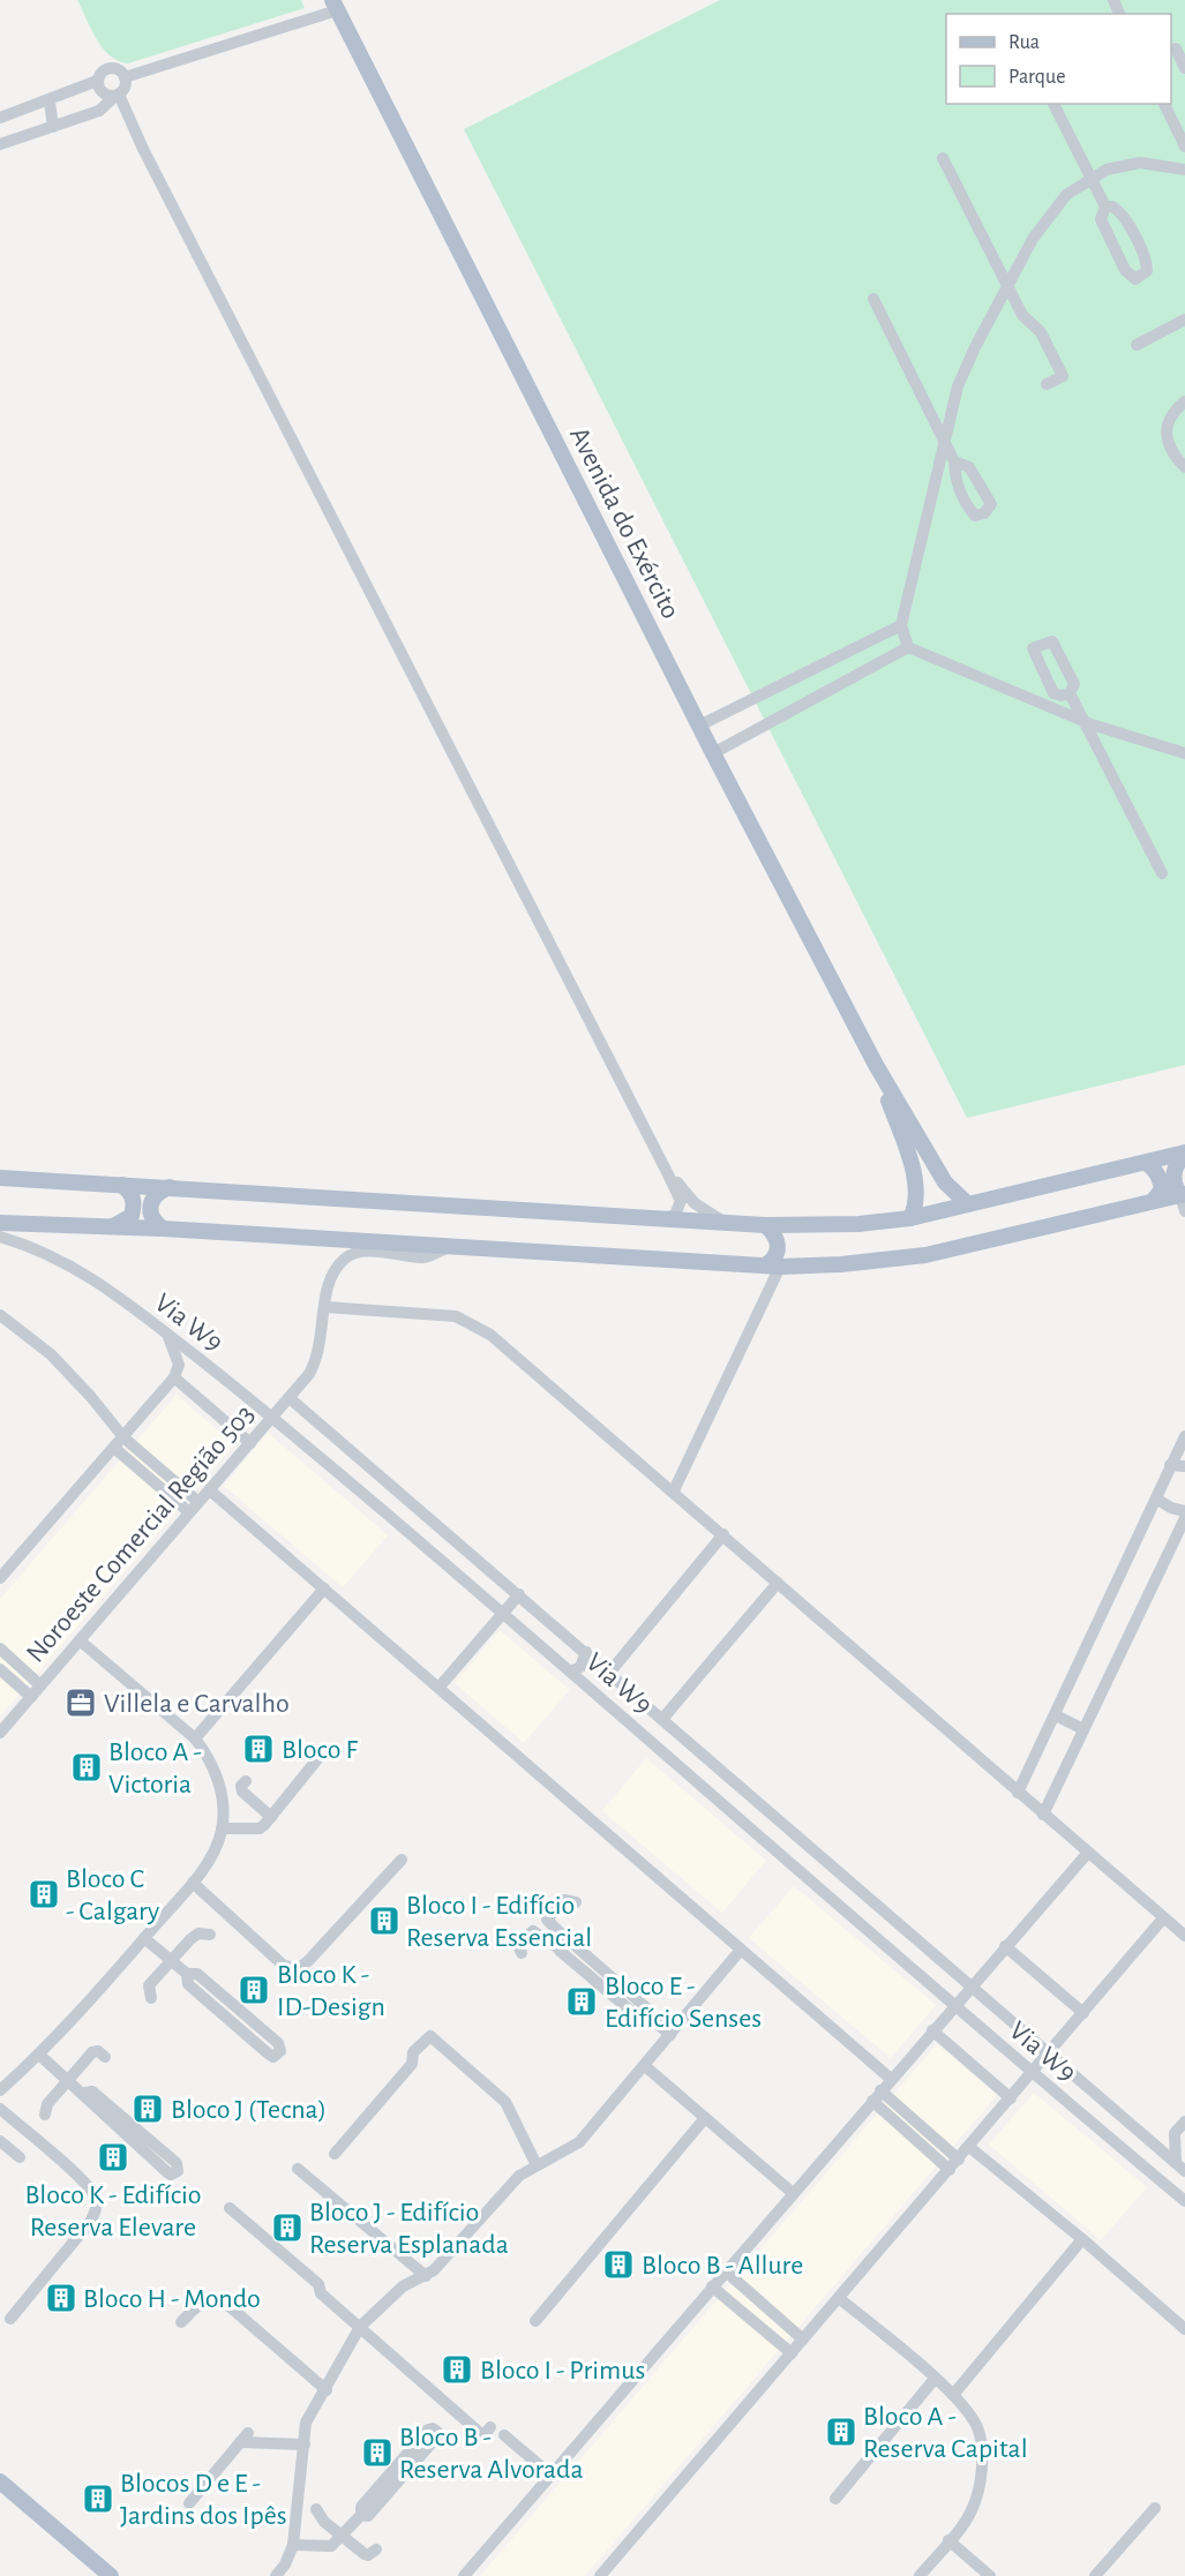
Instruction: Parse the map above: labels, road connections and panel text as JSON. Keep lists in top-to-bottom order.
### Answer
{
  "streets": {
    "main road": ["Avenida do Exército"],
    "street": ["Via W9", "Noroeste Comercial Região 503"]
  },
  "crossings": [
    ["Via W9", "Noroeste Comercial Região 503"]
  ],
  "places": {
    "office": ["Villela e Carvalho"],
    "building": [
      "Bloco F",
      "Bloco A - Victoria",
      "Bloco C - Calgary",
      "Bloco I - Edifício Reserva Essencial",
      "Bloco K - ID-Design",
      "Bloco E - Edifício Senses",
      "Bloco J (Tecna)",
      "Bloco K - Edifício Reserva Elevare",
      "Bloco J - Edifício Reserva Esplanada",
      "Bloco B - Allure",
      "Bloco H - Mondo",
      "Bloco I - Primus",
      "Bloco A - Reserva Capital",
      "Bloco B - Reserva Alvorada",
      "Blocos D e E - Jardins dos Ipês"
    ]
  },
  "legend": ["Rua", "Parque"]
}
